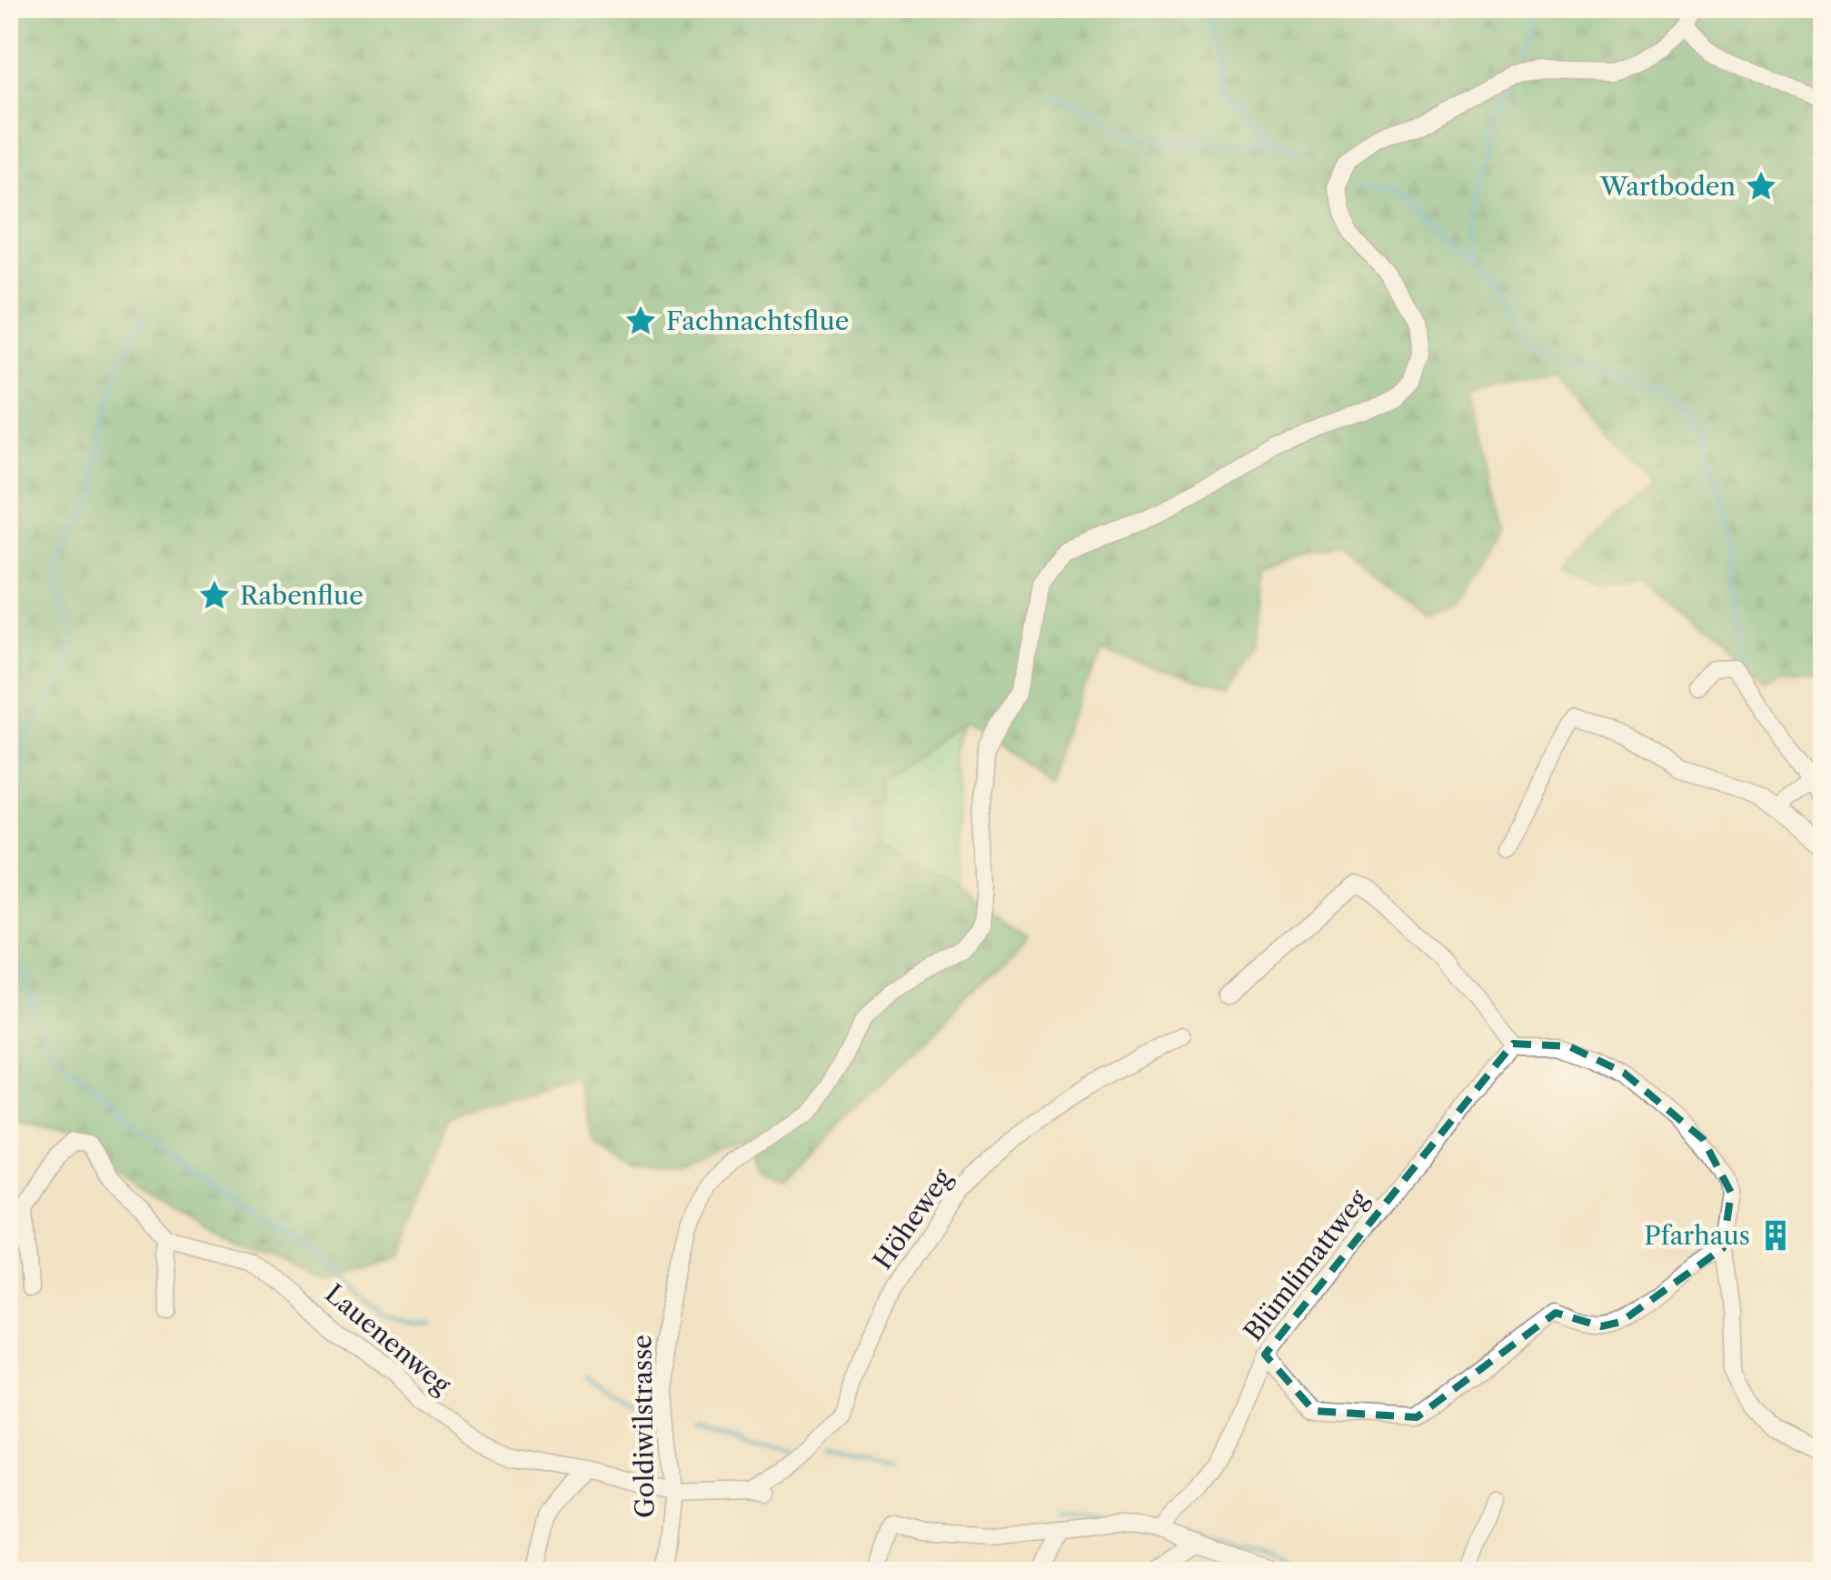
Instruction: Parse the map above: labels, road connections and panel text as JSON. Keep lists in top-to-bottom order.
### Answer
{
  "streets": {
    "street": [
      "Höheweg",
      "Blümlimattweg",
      "Lauenenweg",
      "Goldiwilstrasse"
    ]
  },
  "crossings": [
    ["Höheweg", "Lauenenweg"],
    ["Lauenenweg", "Goldiwilstrasse"]
  ],
  "places": {
    "place": ["Wartboden", "Fachnachtsflue", "Rabenflue"],
    "building": ["Pfarhaus"]
  }
}
